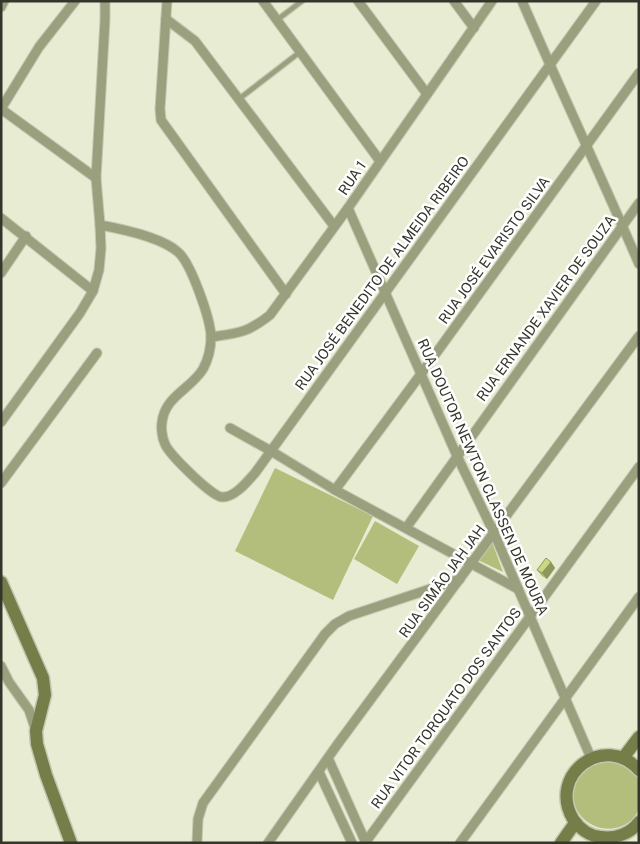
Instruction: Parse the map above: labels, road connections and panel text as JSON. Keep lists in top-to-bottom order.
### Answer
{
  "streets": {
    "street": [
      "RUA 1",
      "RUA JOSÉ EVARISTO SILVA",
      "RUA JOSÉ BENEDITO DE ALMEIDA RIBEIRO",
      "RUA ERNANDE XAVIER DE SOUZA",
      "RUA DOUTOR NEWTON CLASSEN DE MOURA",
      "RUA SIMÃO JAH JAH",
      "RUA VITOR TORQUATO DOS SANTOS"
    ]
  },
  "crossings": [
    ["RUA 1", "RUA JOSÉ BENEDITO DE ALMEIDA RIBEIRO"],
    ["RUA 1", "RUA DOUTOR NEWTON CLASSEN DE MOURA"],
    ["RUA JOSÉ EVARISTO SILVA", "RUA DOUTOR NEWTON CLASSEN DE MOURA"],
    ["RUA JOSÉ BENEDITO DE ALMEIDA RIBEIRO", "RUA DOUTOR NEWTON CLASSEN DE MOURA"],
    ["RUA ERNANDE XAVIER DE SOUZA", "RUA DOUTOR NEWTON CLASSEN DE MOURA"],
    ["RUA DOUTOR NEWTON CLASSEN DE MOURA", "RUA SIMÃO JAH JAH"],
    ["RUA DOUTOR NEWTON CLASSEN DE MOURA", "RUA VITOR TORQUATO DOS SANTOS"]
  ]
}
